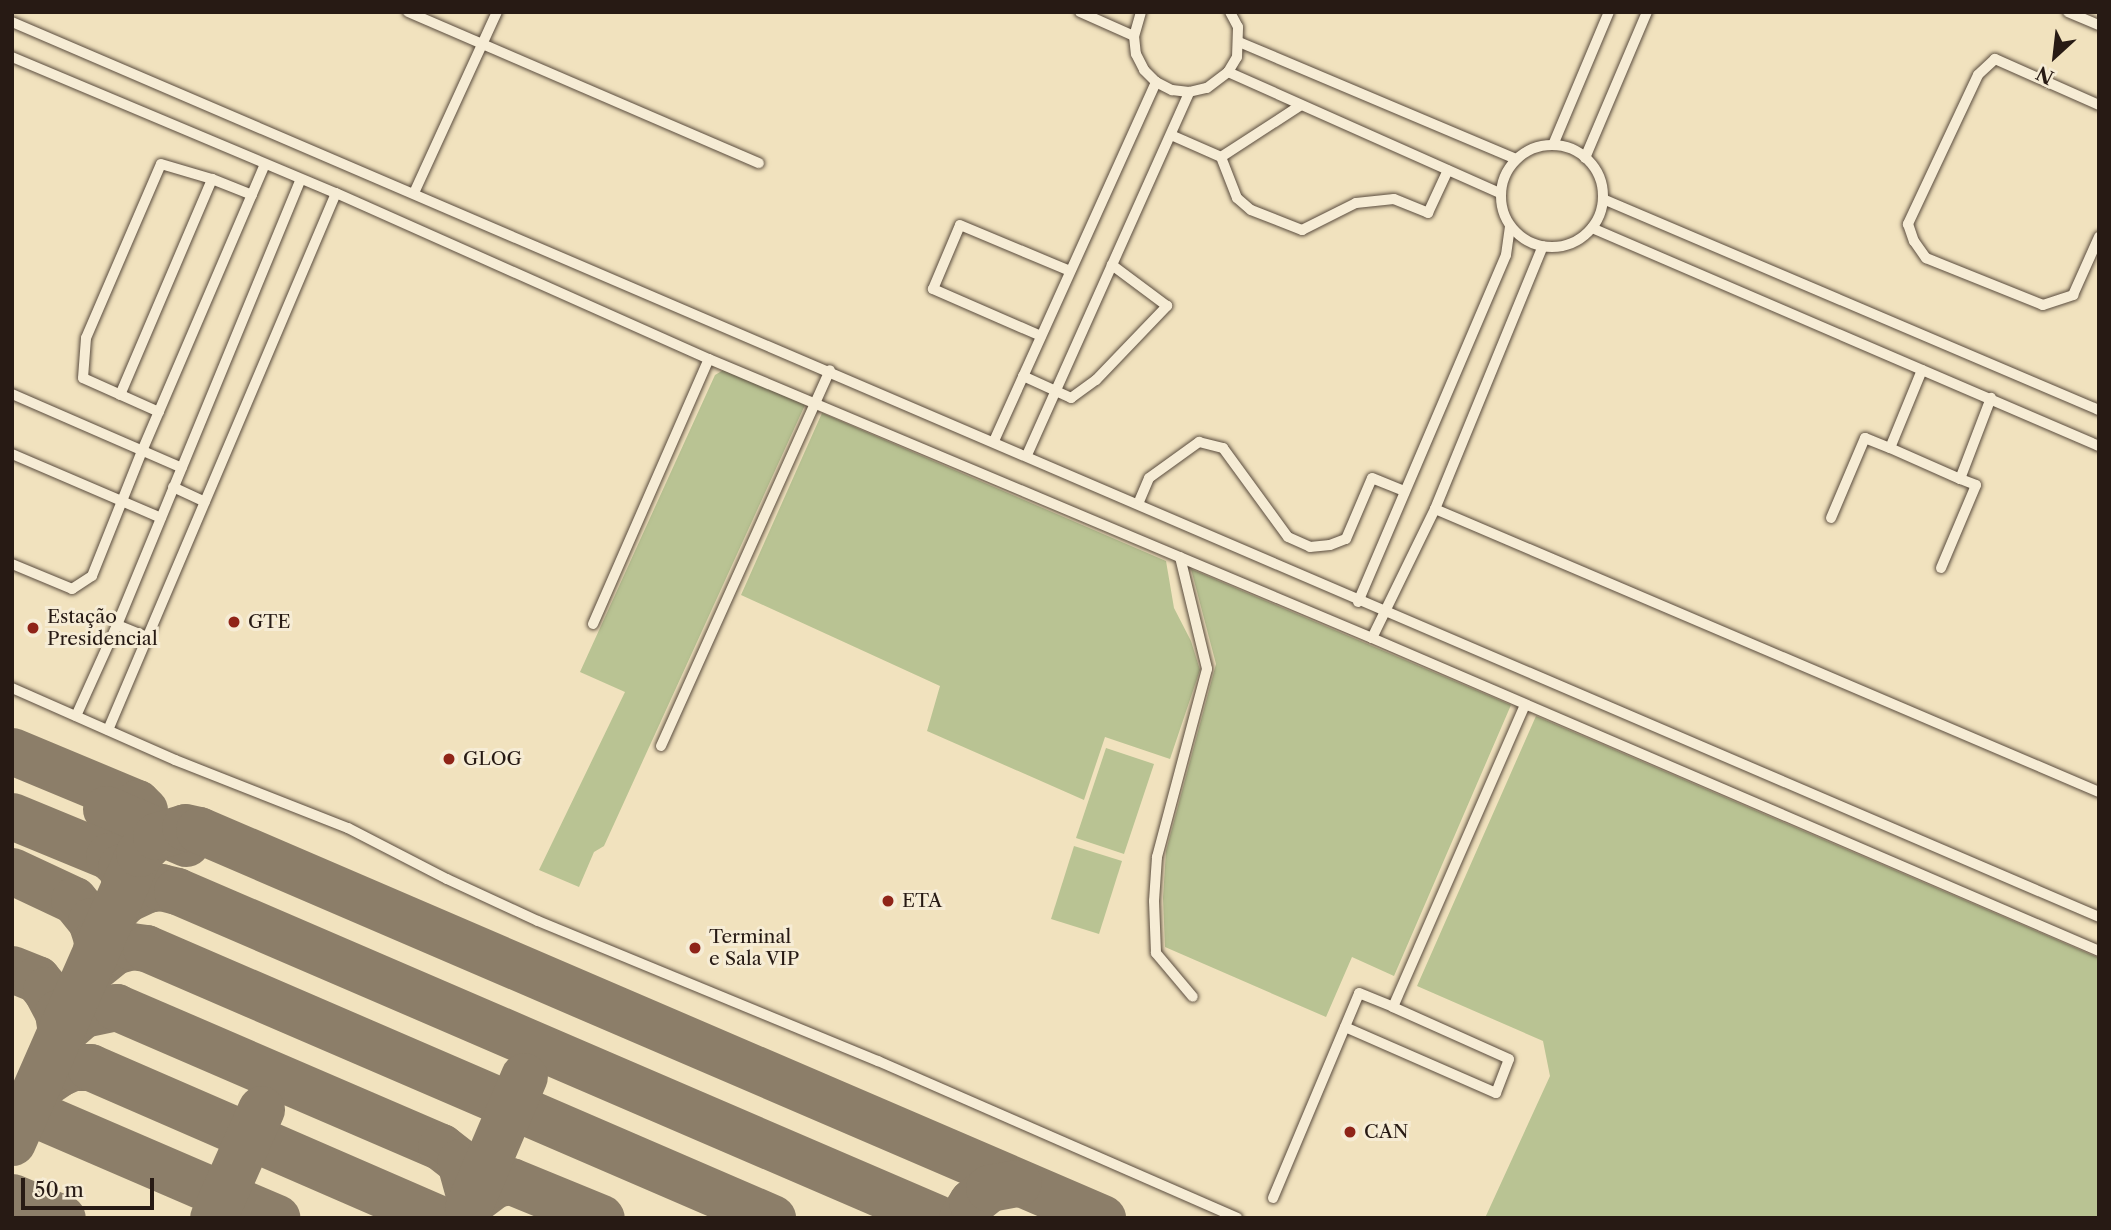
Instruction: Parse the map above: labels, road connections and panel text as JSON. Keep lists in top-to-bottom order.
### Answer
{
  "places": [
    "GTE",
    "Estação Presidencial",
    "GLOG",
    "ETA",
    "Terminal e Sala VIP",
    "CAN"
  ],
  "scale_bar": "50 m",
  "north": "bottom left"
}
